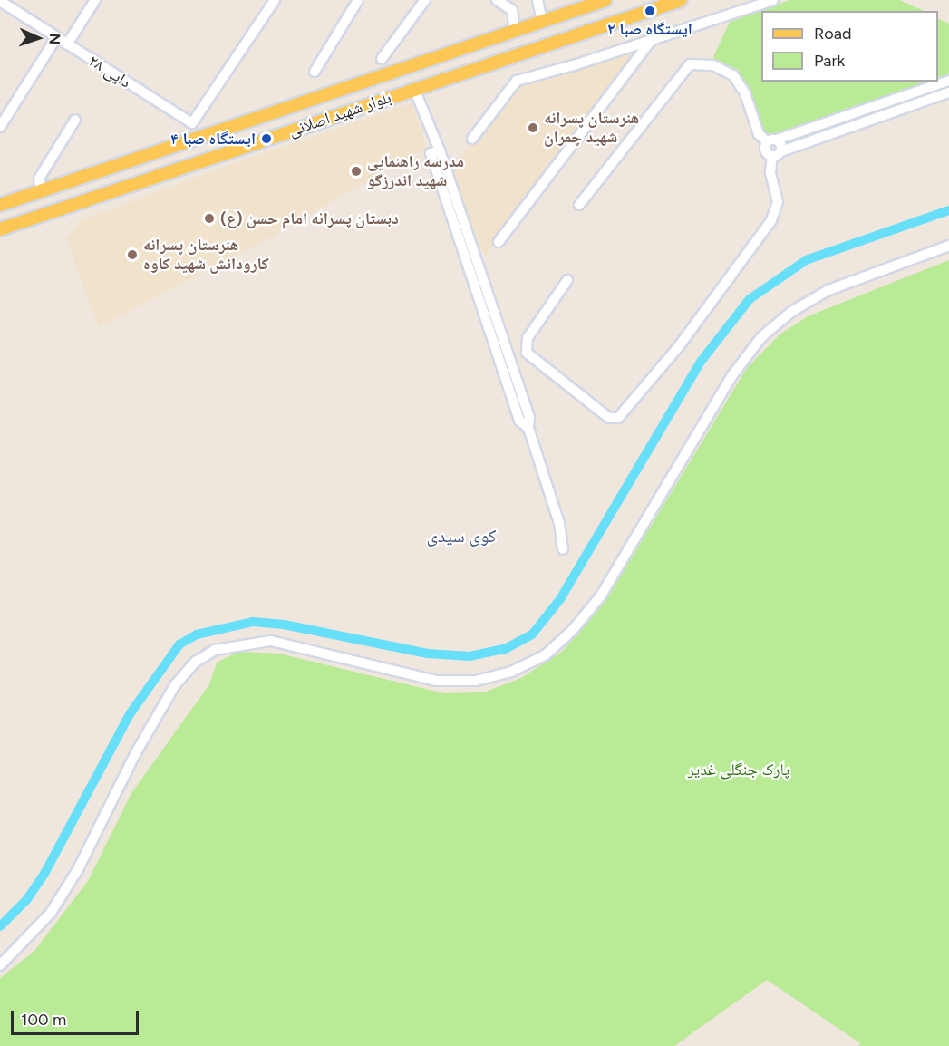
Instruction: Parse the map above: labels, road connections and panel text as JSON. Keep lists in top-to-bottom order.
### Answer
{
  "streets": {
    "main road": ["بلوار شهید اصلانی"],
    "street": ["دایی ۲۸"]
  },
  "districts": ["کوی سیدی"],
  "parks": ["پارک جنگلی غدیر"],
  "places": [
    "ایستگاه صبا ۲",
    "هنرستان پسرانه شهید چمران",
    "ایستگاه صبا ۴",
    "مدرسه راهنمایی شهید اندرزگو",
    "دبستان پسرانه امام حسن (ع)",
    "هنرستان پسرانه کارودانش شهید کاوه"
  ],
  "legend": ["Road", "Park"],
  "scale_bar": "100 m",
  "north": "right"
}
